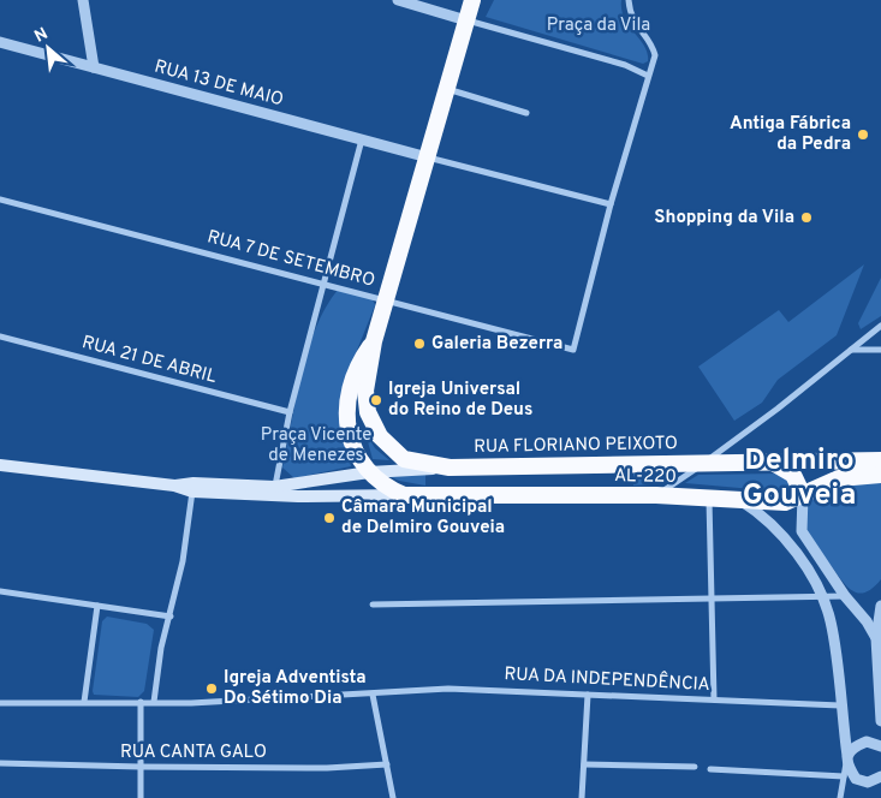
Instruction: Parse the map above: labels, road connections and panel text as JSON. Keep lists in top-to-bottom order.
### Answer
{
  "streets": {
    "highway": ["RUA FLORIANO PEIXOTO", "AL-220"],
    "street": [
      "RUA 13 DE MAIO",
      "RUA 7 DE SETEMBRO",
      "RUA 21 DE ABRIL",
      "RUA DA INDEPENDÊNCIA",
      "RUA CANTA GALO"
    ]
  },
  "crossings": [
    ["RUA 13 DE MAIO", "RUA FLORIANO PEIXOTO"],
    ["RUA 7 DE SETEMBRO", "RUA FLORIANO PEIXOTO"],
    ["RUA FLORIANO PEIXOTO", "AL-220"]
  ],
  "districts": ["Delmiro Gouveia"],
  "parks": ["Praça da Vila", "Praça Vicente de Menezes"],
  "places": [
    "Antiga Fábrica da Pedra",
    "Shopping da Vila",
    "Galeria Bezerra",
    "Igreja Universal do Reino de Deus",
    "Câmara Municipal de Delmiro Gouveia",
    "Igreja Adventista Do Sétimo Dia"
  ],
  "north": "top left"
}
